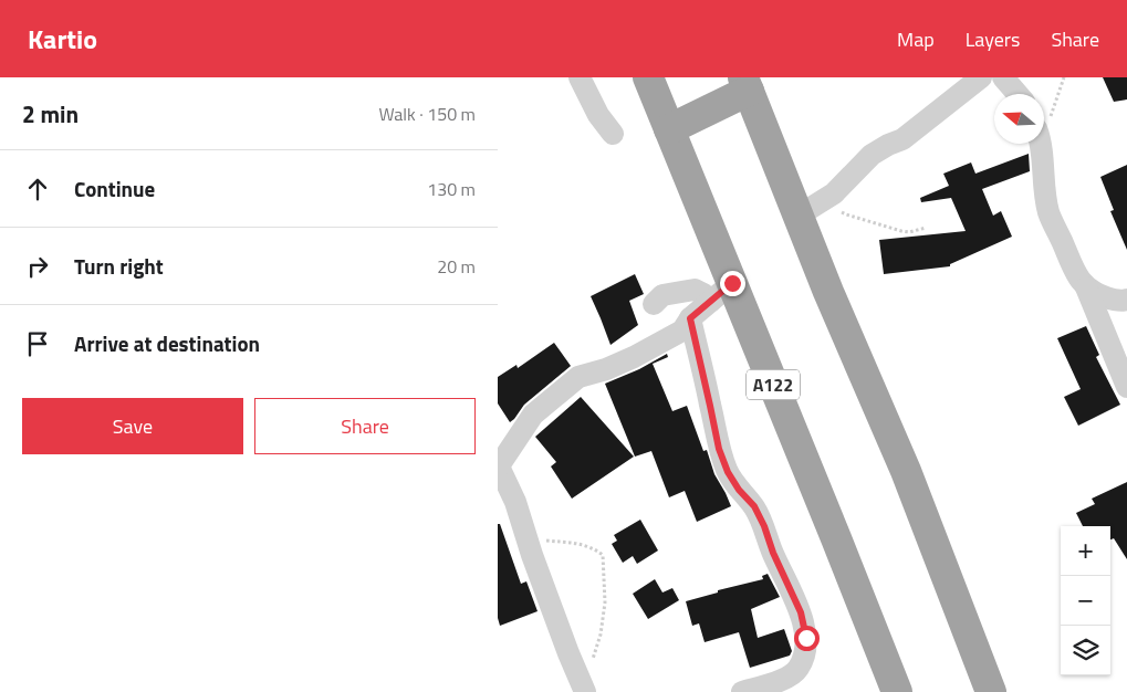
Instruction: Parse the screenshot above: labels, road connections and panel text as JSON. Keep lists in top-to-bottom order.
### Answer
{
  "streets": {
    "highway": ["A122"]
  },
  "north": "left",
  "page": {
    "header": "Kartio",
    "nav": ["Map", "Layers", "Share"],
    "heading": ["2 min", "Walk · 150 m"],
    "list": [
      ["Continue", "130 m"],
      ["Turn right", "20 m"],
      "Arrive at destination"
    ],
    "buttons": ["Save", "Share"],
    "map_buttons": ["+", "−"]
  }
}
